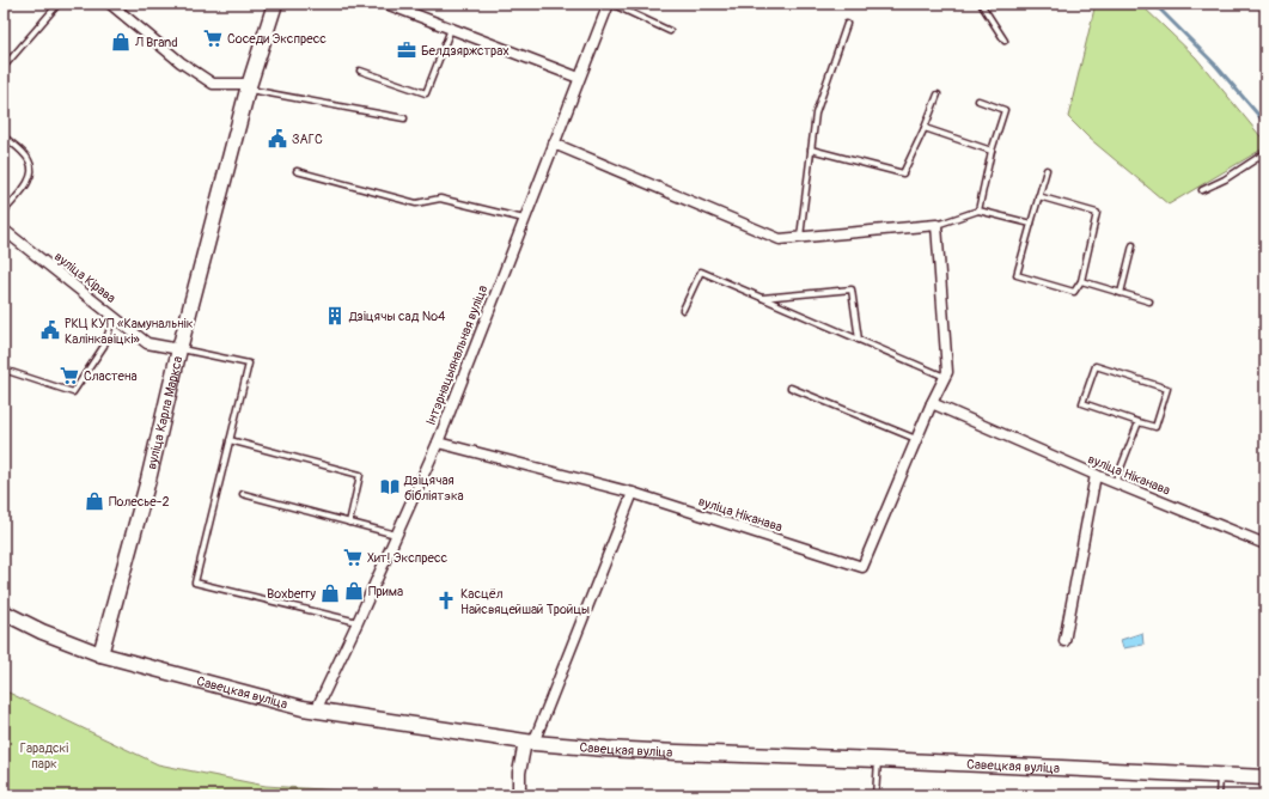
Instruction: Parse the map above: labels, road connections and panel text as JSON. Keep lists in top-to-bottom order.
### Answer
{
  "streets": {
    "main road": ["вуліца Карла Маркса", "Савецкая вуліца"],
    "street": ["вуліца Кірава", "Інтэрнацыянальная вуліца", "вуліца Ніканава"]
  },
  "crossings": [
    ["вуліца Кірава", "вуліца Карла Маркса"],
    ["Інтэрнацыянальная вуліца", "вуліца Ніканава"],
    ["Інтэрнацыянальная вуліца", "Савецкая вуліца"],
    ["вуліца Карла Маркса", "Савецкая вуліца"]
  ],
  "parks": ["Гарадскі парк"],
  "places": {
    "supermarket": ["Соседи Экспресс", "Сластена", "Хит! Экспресс"],
    "shop": [
      "Л Brand",
      "Полесье-2",
      "Прима",
      "Boxberry"
    ],
    "office": ["Белдзяржстрах"],
    "public building": ["ЗАГС", "РКЦ КУП «Камунальнік Калінкавіцкі»"],
    "building": ["Дзіцячы сад №4"],
    "library": ["Дзіцячая бібліятэка"],
    "church": ["Касцёл Найсвяцейшай Тройцы"]
  }
}
